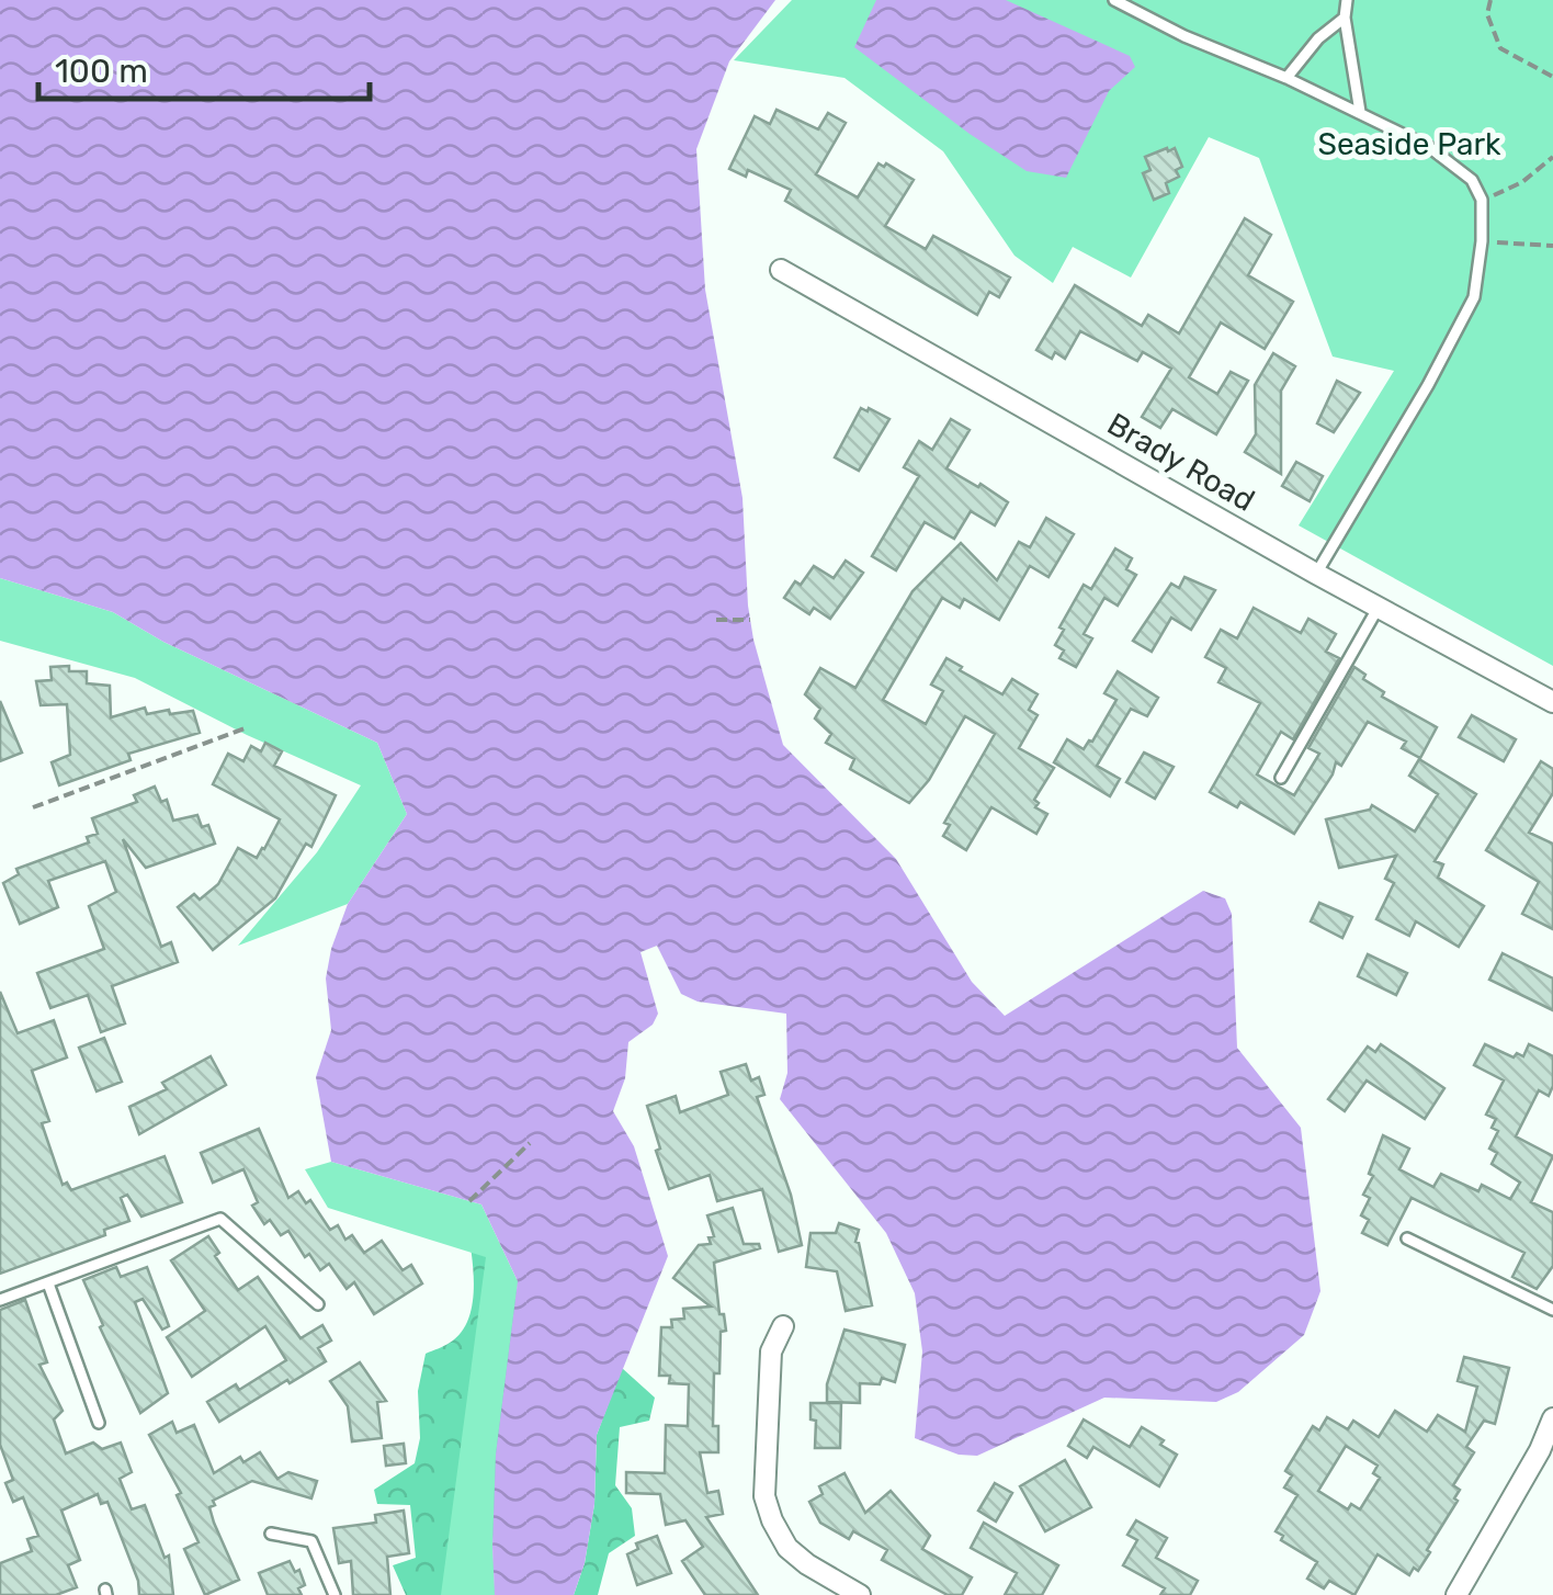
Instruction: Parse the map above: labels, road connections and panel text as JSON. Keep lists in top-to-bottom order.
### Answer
{
  "streets": {
    "street": ["Brady Road"]
  },
  "parks": ["Seaside Park"],
  "scale_bar": "100 m"
}
